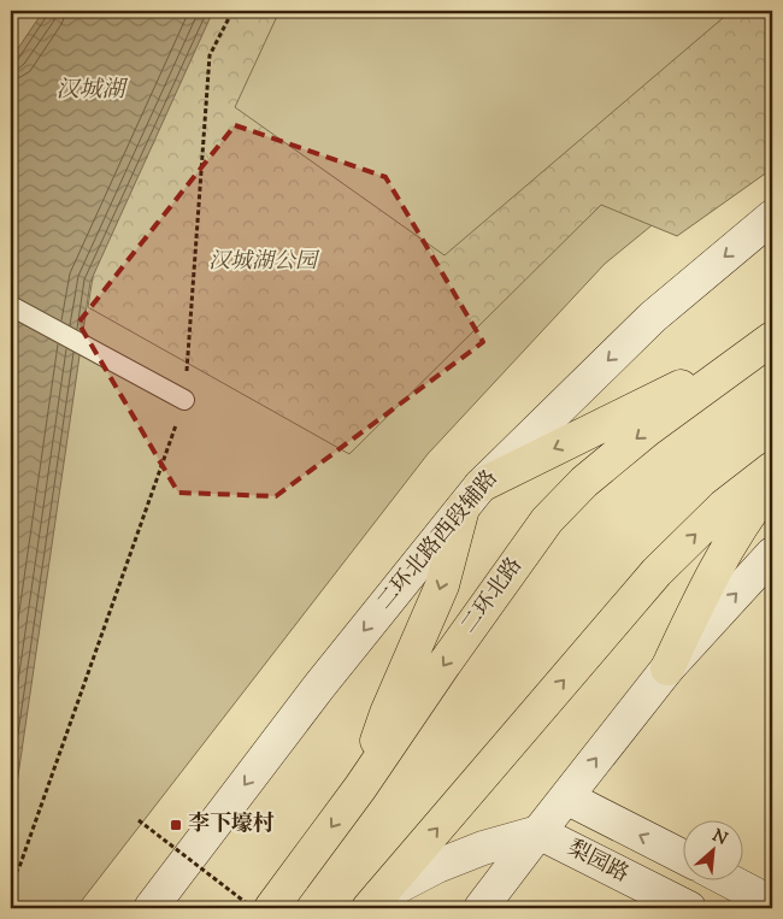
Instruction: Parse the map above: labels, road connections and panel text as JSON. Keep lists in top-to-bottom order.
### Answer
{
  "streets": {
    "highway": ["二环北路"],
    "main road": ["二环北路西段辅路", "梨园路"]
  },
  "water": ["汉城湖"],
  "parks": ["汉城湖公园"],
  "places": {
    "transit": ["李下壕村"]
  },
  "north": "top right"
}
